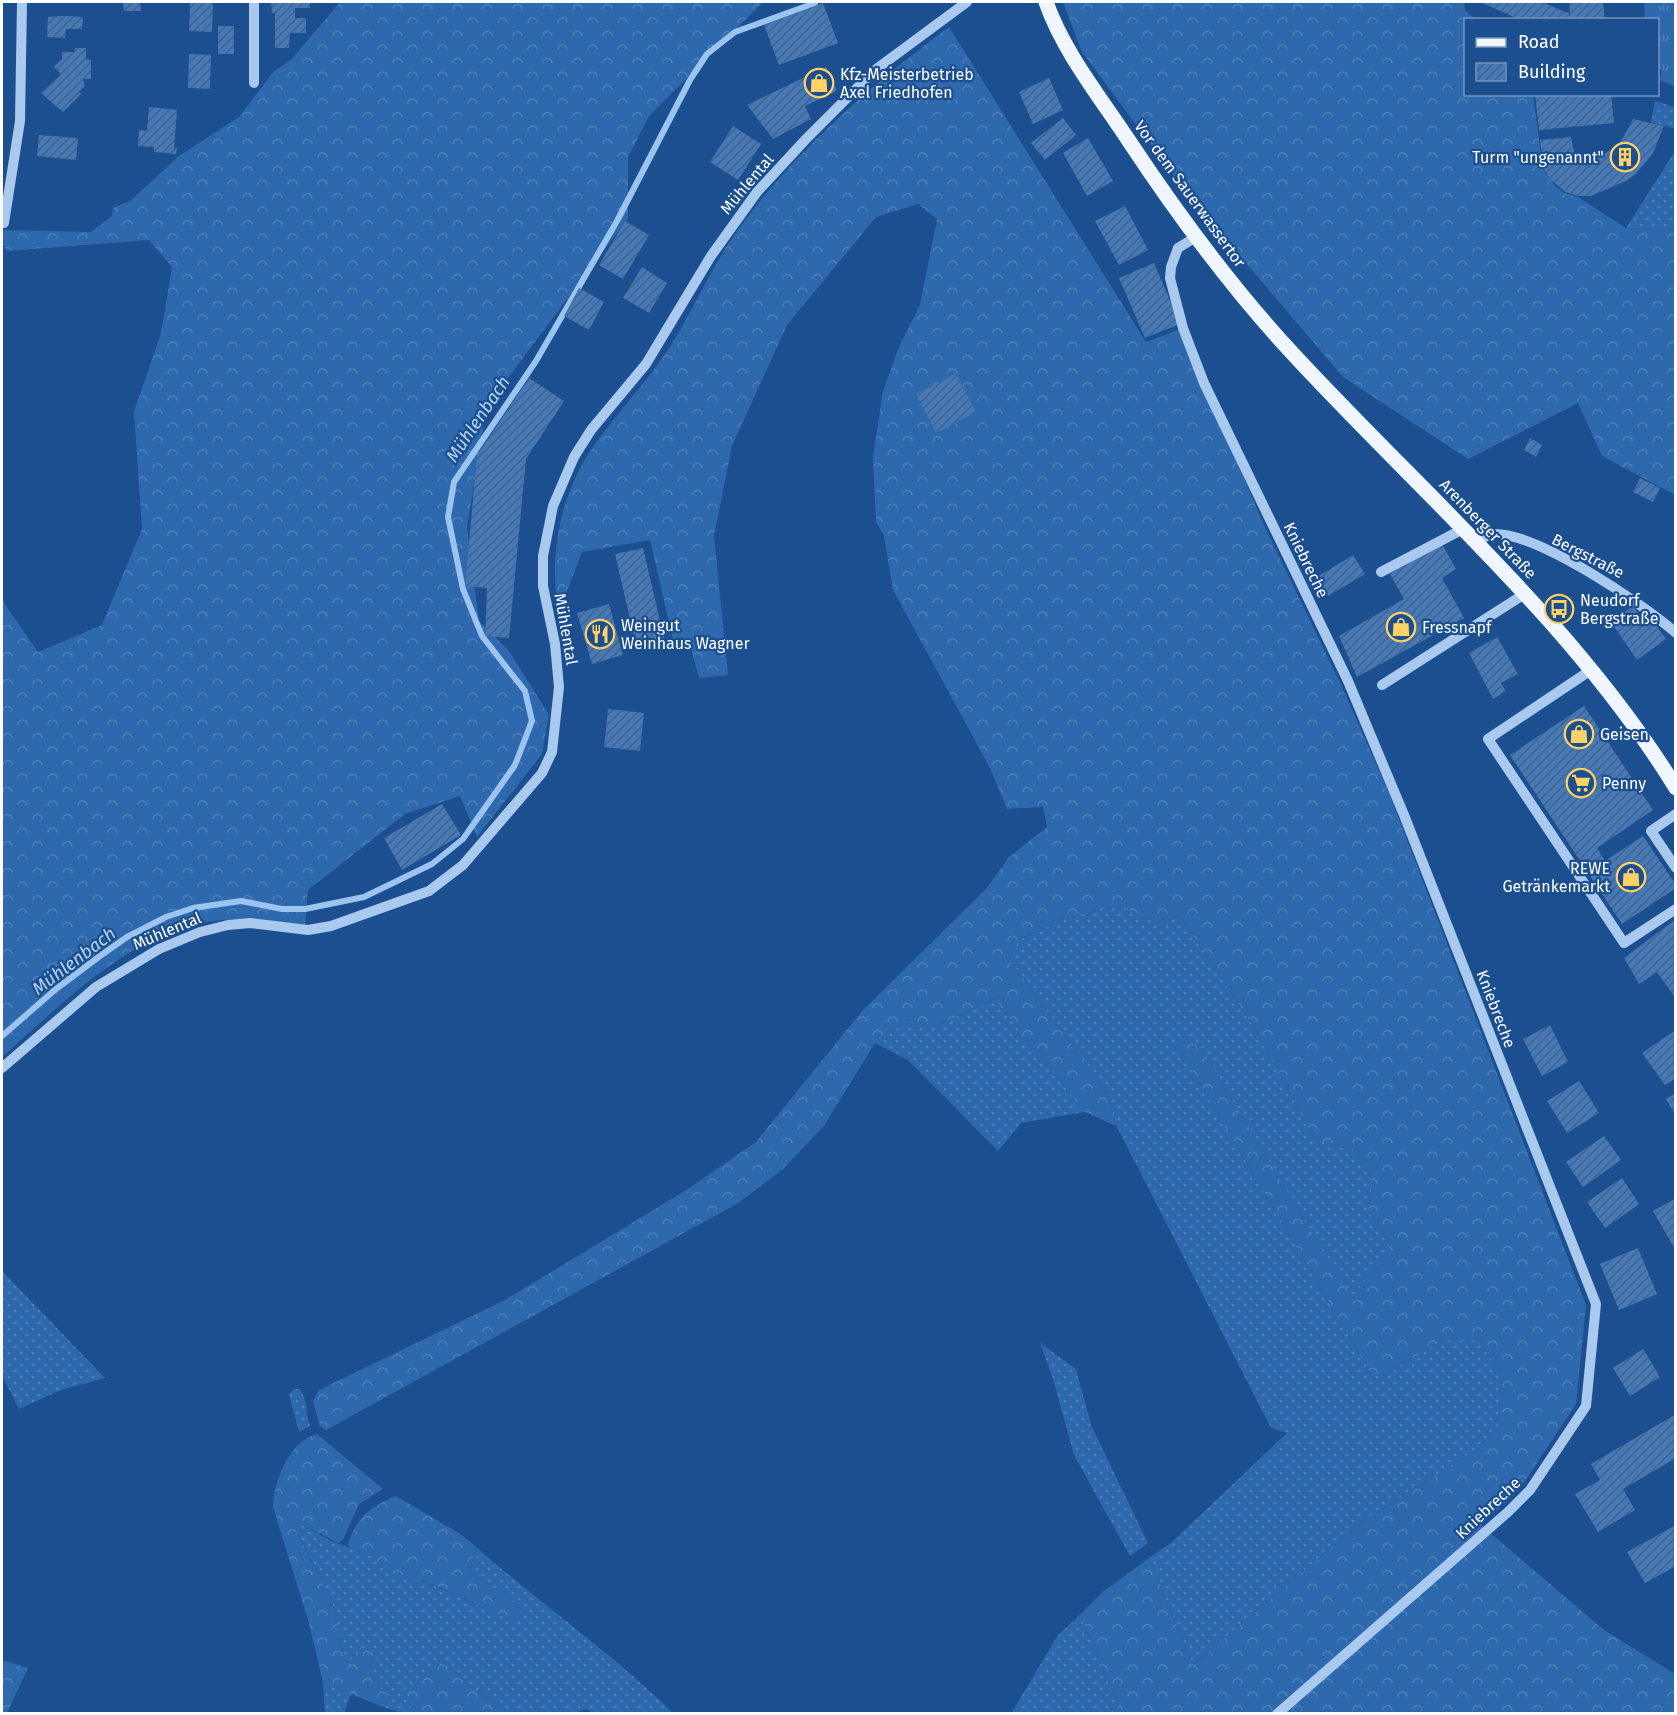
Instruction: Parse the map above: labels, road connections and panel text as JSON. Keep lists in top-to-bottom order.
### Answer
{
  "streets": {
    "main road": ["Vor dem Sauerwassertor", "Arenberger Straße"],
    "street": ["Mühlental", "Bergstraße", "Kniebreche"]
  },
  "crossings": [
    ["Vor dem Sauerwassertor", "Arenberger Straße"],
    ["Vor dem Sauerwassertor", "Kniebreche"],
    ["Arenberger Straße", "Bergstraße"]
  ],
  "water": ["Mühlenbach"],
  "places": {
    "shop": [
      "Kfz-Meisterbetrieb Axel Friedhofen",
      "Fressnapf",
      "Geisen",
      "REWE Getränkemarkt"
    ],
    "building": ["Turm \"ungenannt\""],
    "bus stop": ["Neudorf Bergstraße"],
    "restaurant": ["Weingut Weinhaus Wagner"],
    "supermarket": ["Penny"]
  },
  "legend": ["Road", "Building"]
}
